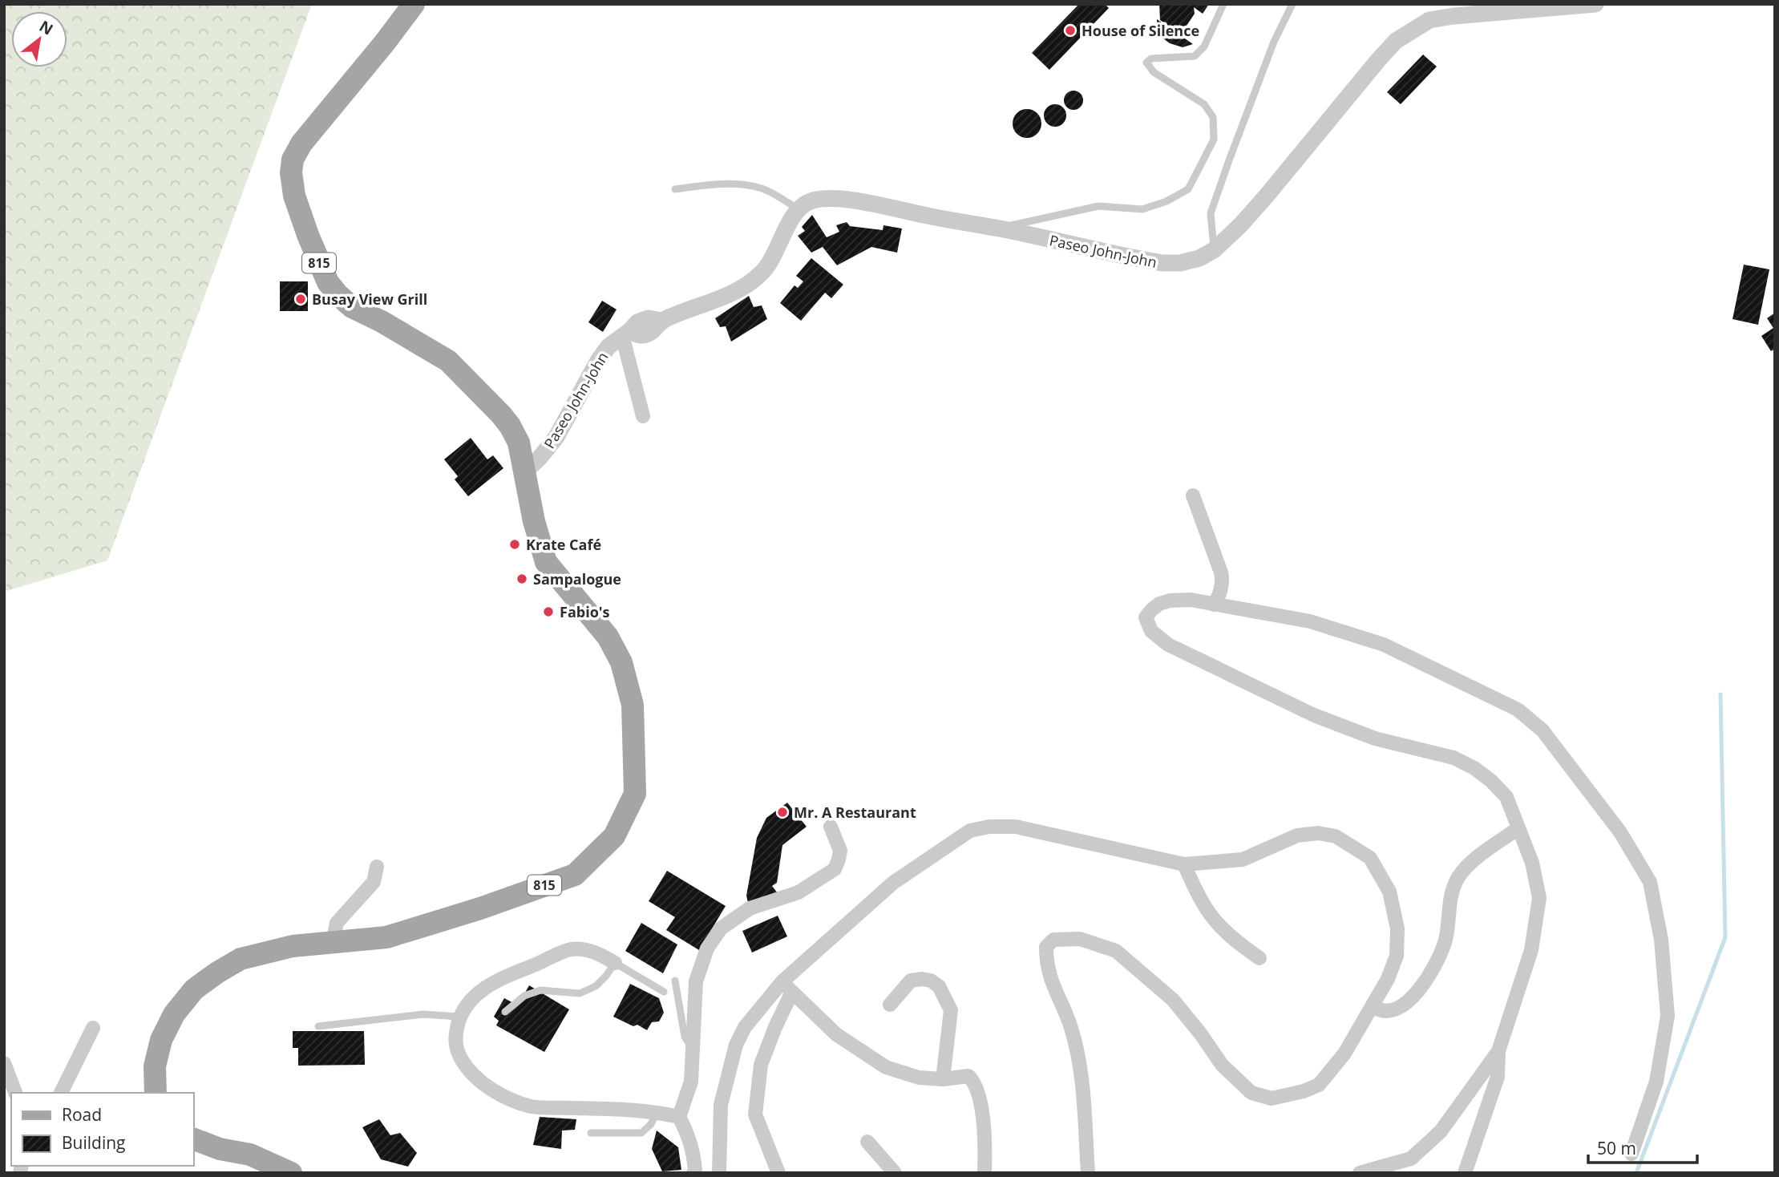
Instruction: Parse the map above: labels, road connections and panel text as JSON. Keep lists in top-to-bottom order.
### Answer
{
  "streets": {
    "main road": ["815"],
    "street": ["Paseo John-John"]
  },
  "crossings": [
    ["Paseo John-John", "815"]
  ],
  "places": [
    "House of Silence",
    "Busay View Grill",
    "Krate Café",
    "Sampalogue",
    "Fabio's",
    "Mr. A Restaurant"
  ],
  "legend": ["Road", "Building"],
  "scale_bar": "50 m",
  "north": "top right"
}
